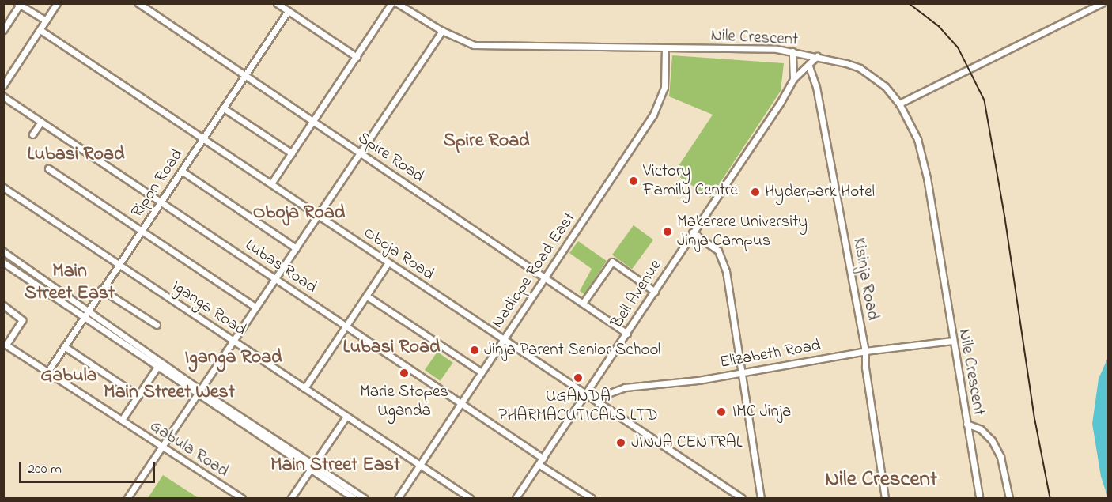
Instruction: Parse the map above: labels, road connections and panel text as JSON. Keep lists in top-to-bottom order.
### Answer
{
  "streets": {
    "street": [
      "Nile Crescent",
      "Spire Road",
      "Ripon Road",
      "Oboja Road",
      "Lubas Road",
      "Nadiope Road East",
      "Kisinja Road",
      "Bell Avenue",
      "Iganga Road",
      "Elizabeth Road",
      "Gabula Road"
    ]
  },
  "crossings": [
    ["Nile Crescent", "Nadiope Road East"],
    ["Nile Crescent", "Bell Avenue"],
    ["Nile Crescent", "Elizabeth Road"],
    ["Spire Road", "Ripon Road"],
    ["Spire Road", "Nadiope Road East"],
    ["Spire Road", "Bell Avenue"],
    ["Ripon Road", "Oboja Road"],
    ["Ripon Road", "Lubas Road"],
    ["Ripon Road", "Iganga Road"],
    ["Ripon Road", "Gabula Road"],
    ["Oboja Road", "Nadiope Road East"],
    ["Oboja Road", "Bell Avenue"],
    ["Oboja Road", "Elizabeth Road"],
    ["Lubas Road", "Nadiope Road East"],
    ["Lubas Road", "Bell Avenue"],
    ["Nadiope Road East", "Iganga Road"],
    ["Kisinja Road", "Bell Avenue"],
    ["Kisinja Road", "Elizabeth Road"]
  ],
  "districts": [
    "Spire Road",
    "Lubasi Road",
    "Oboja Road",
    "Main Street East",
    "Lubasi Road",
    "Iganga Road",
    "Gabula",
    "Main Street West",
    "Main Street East",
    "Nile Crescent"
  ],
  "places": [
    "Victory Family Centre",
    "Hyderpark Hotel",
    "Makerere University Jinja Campus",
    "Jinja Parent Senior School",
    "Marie Stopes Uganda",
    "UGANDA PHARMACUTICALS LTD",
    "IMC Jinja",
    "JINJA CENTRAL"
  ],
  "scale_bar": "200 m"
}
